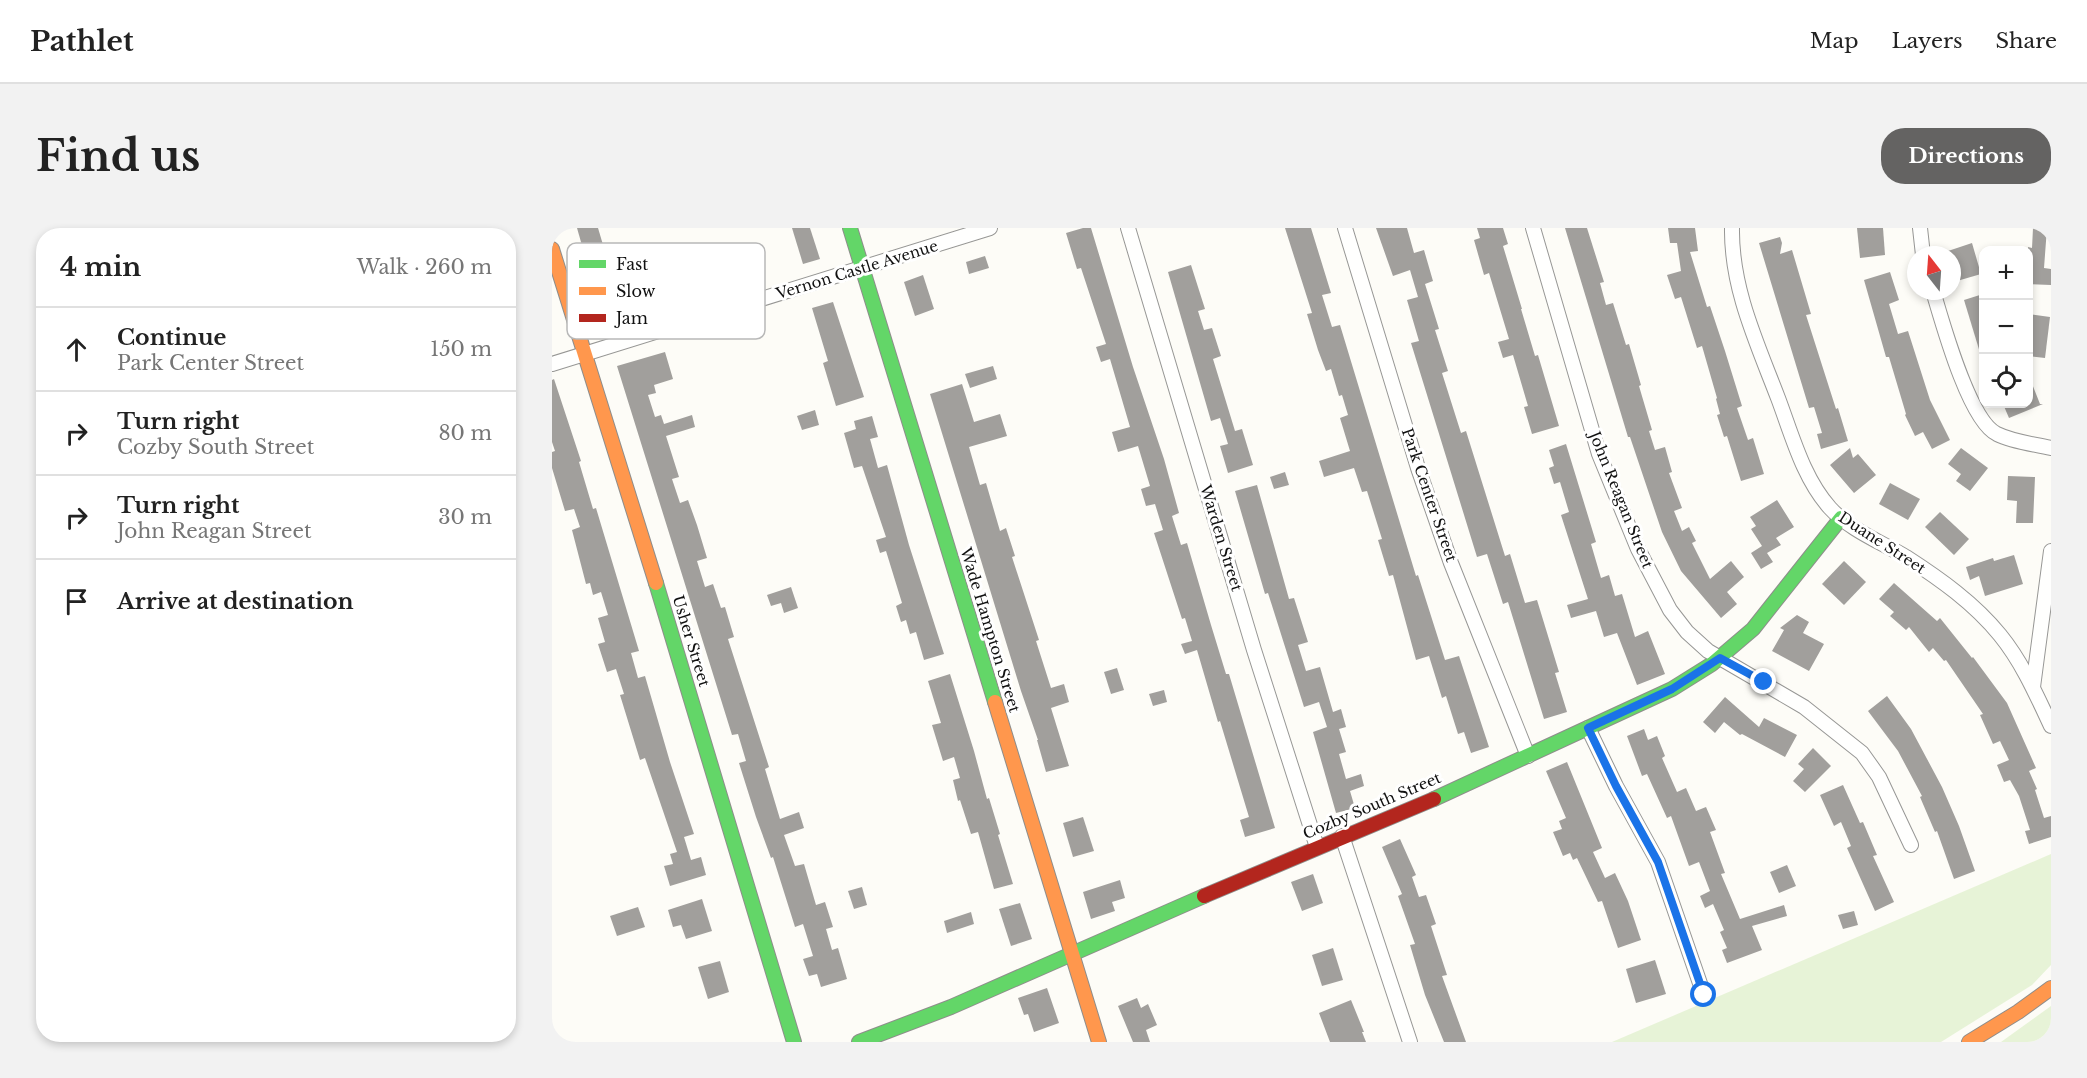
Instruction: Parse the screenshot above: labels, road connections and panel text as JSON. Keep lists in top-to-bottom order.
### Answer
{
  "streets": {
    "street": [
      "Vernon Castle Avenue",
      "Park Center Street",
      "John Reagan Street",
      "Warden Street",
      "Duane Street",
      "Wade Hampton Street",
      "Usher Street",
      "Cozby South Street"
    ]
  },
  "crossings": [
    ["Vernon Castle Avenue", "Wade Hampton Street"],
    ["Vernon Castle Avenue", "Usher Street"],
    ["Park Center Street", "Cozby South Street"],
    ["John Reagan Street", "Cozby South Street"],
    ["Warden Street", "Cozby South Street"],
    ["Duane Street", "Cozby South Street"],
    ["Wade Hampton Street", "Cozby South Street"]
  ],
  "legend": ["Fast", "Slow", "Jam"],
  "north": "top",
  "page": {
    "header": "Pathlet",
    "nav": ["Map", "Layers", "Share"],
    "buttons": "Directions",
    "title": "Find us",
    "heading": ["4 min", "Walk · 260 m"],
    "map_buttons": ["+", "−"],
    "list": [
      ["Continue", "Park Center Street", "150 m"],
      ["Turn right", "Cozby South Street", "80 m"],
      ["Turn right", "John Reagan Street", "30 m"],
      "Arrive at destination"
    ]
  }
}
